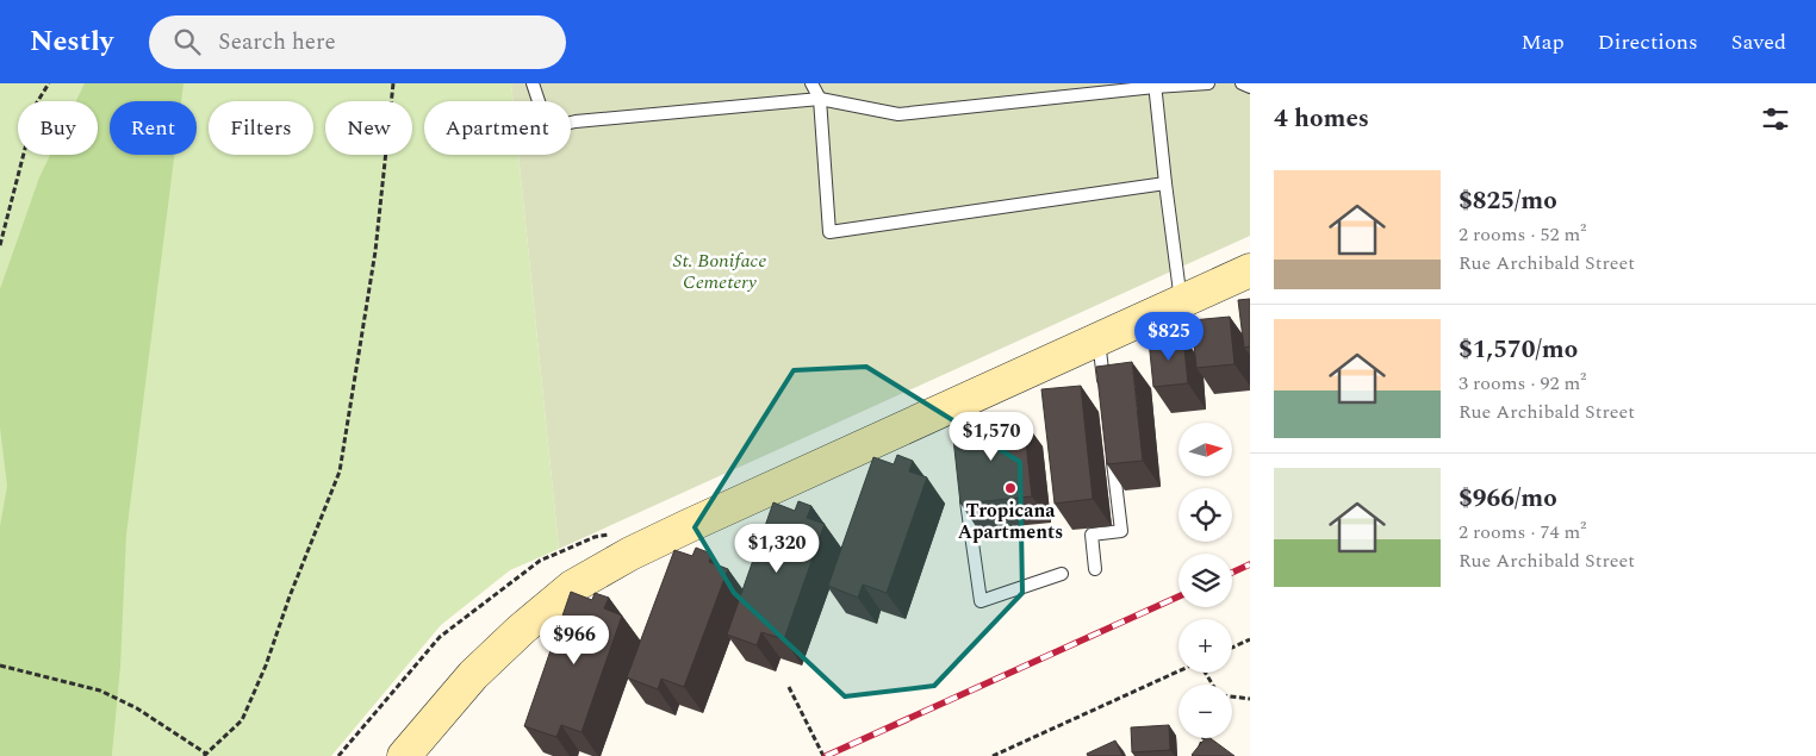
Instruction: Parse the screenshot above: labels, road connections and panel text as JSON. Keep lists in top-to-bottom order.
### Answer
{
  "parks": ["St. Boniface Cemetery"],
  "places": ["Tropicana Apartments"],
  "north": "right",
  "page": {
    "header": "Nestly",
    "search": "Search here",
    "nav": ["Map", "Directions", "Saved"],
    "heading": "4 homes",
    "chip": [
      "Buy",
      "Rent",
      "Filters",
      "New",
      "Apartment"
    ],
    "list": [
      {
        "name": "$825/mo",
        "note": "2 rooms · 52 m² · Rue Archibald Street"
      },
      {
        "name": "$1,570/mo",
        "note": "3 rooms · 92 m² · Rue Archibald Street"
      },
      {
        "name": "$966/mo",
        "note": "2 rooms · 74 m² · Rue Archibald Street"
      }
    ],
    "price": [
      "$825",
      "$1,570",
      "$1,320",
      "$966"
    ],
    "map_buttons": ["+", "−"]
  }
}
